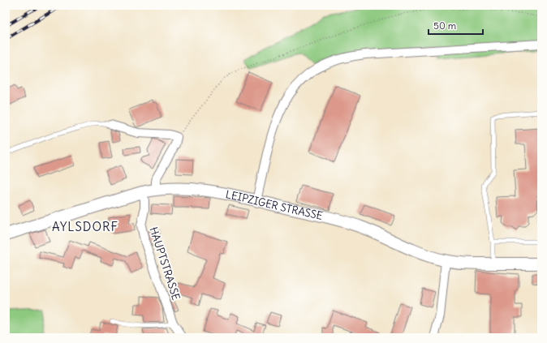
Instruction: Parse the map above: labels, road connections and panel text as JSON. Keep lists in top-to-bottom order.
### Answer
{
  "streets": {
    "street": ["LEIPZIGER STRASSE", "HAUPTSTRASSE"]
  },
  "crossings": [
    ["LEIPZIGER STRASSE", "HAUPTSTRASSE"]
  ],
  "districts": ["AYLSDORF"],
  "scale_bar": "50 m"
}
